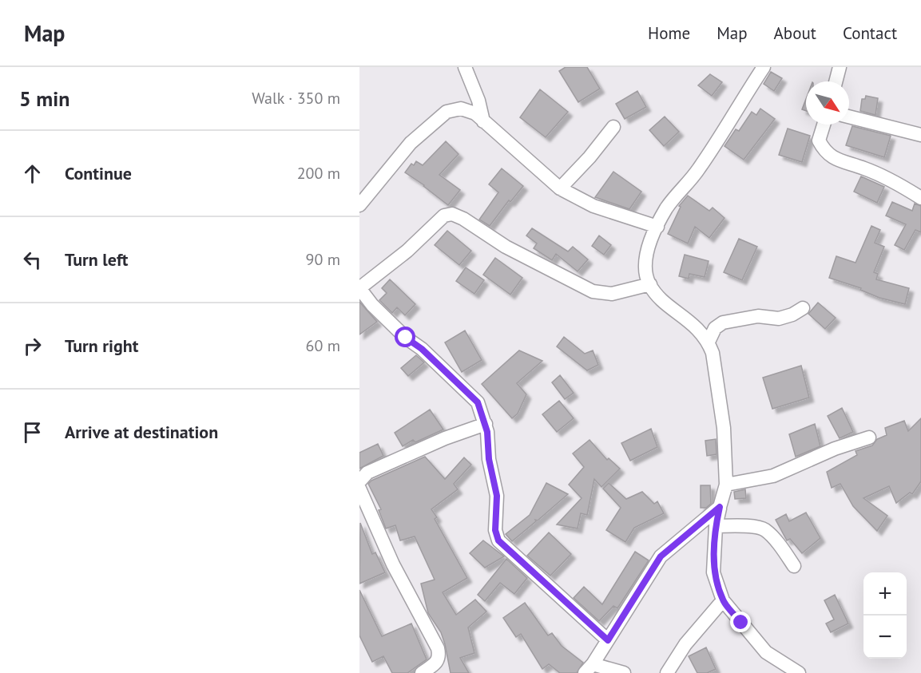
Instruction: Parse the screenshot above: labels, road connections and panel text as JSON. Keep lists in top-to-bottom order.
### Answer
{
  "north": "bottom right",
  "page": {
    "header": "Map",
    "nav": [
      "Home",
      "Map",
      "About",
      "Contact"
    ],
    "heading": ["5 min", "Walk · 350 m"],
    "list": [
      ["Continue", "200 m"],
      ["Turn left", "90 m"],
      ["Turn right", "60 m"],
      "Arrive at destination"
    ],
    "map_buttons": ["+", "−"]
  }
}
